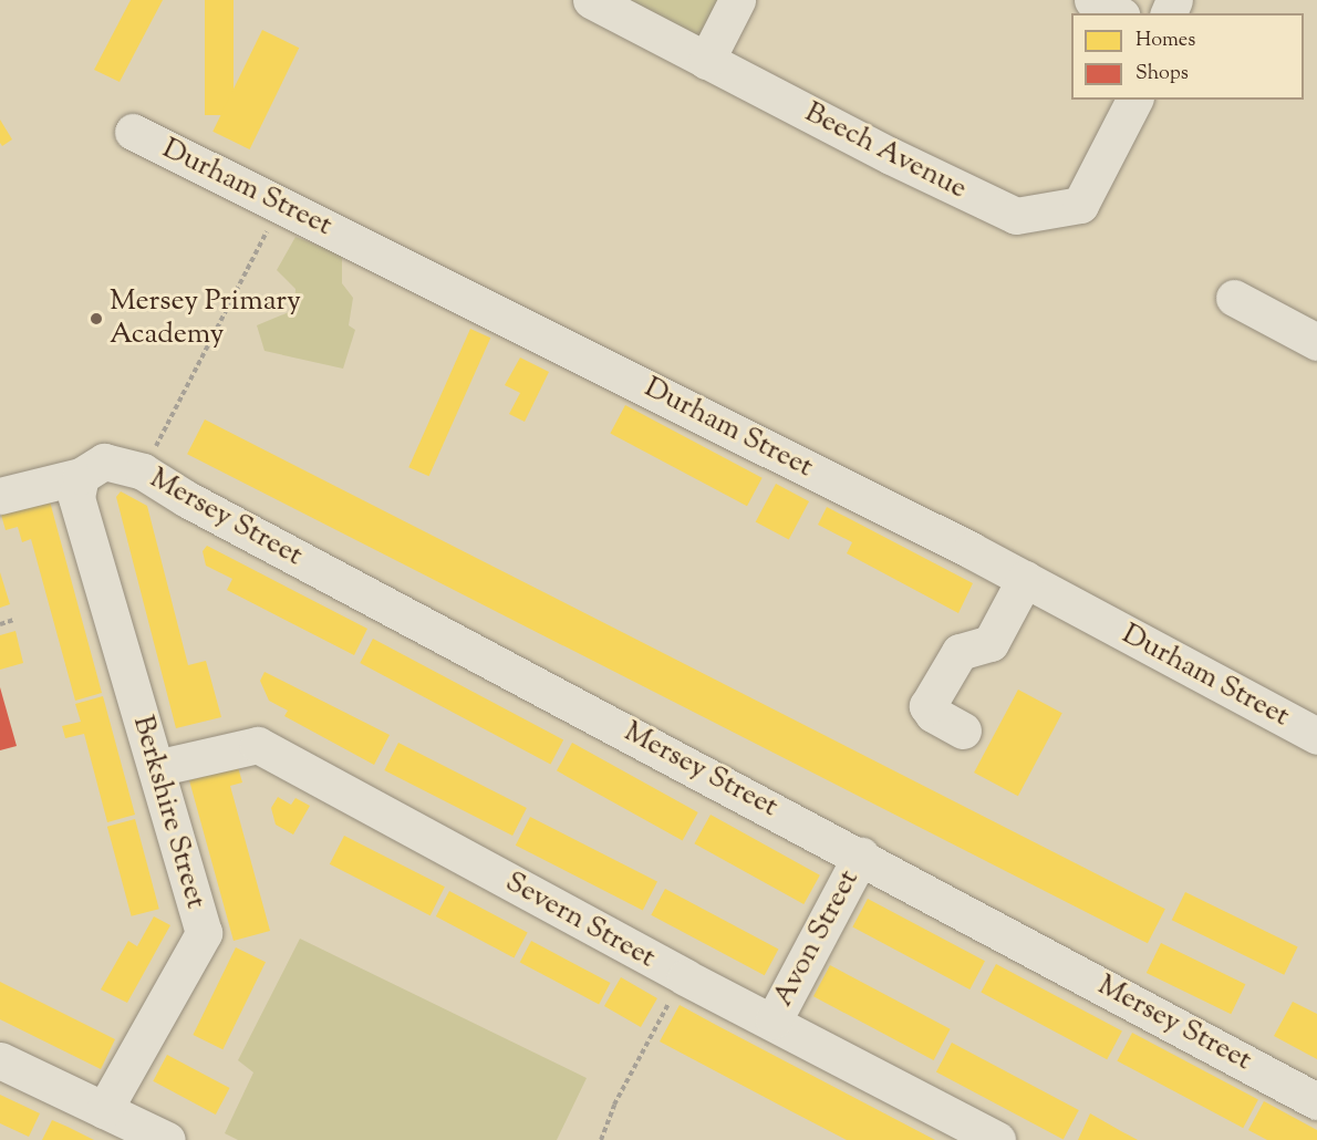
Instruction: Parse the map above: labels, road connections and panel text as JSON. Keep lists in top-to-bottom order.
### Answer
{
  "streets": {
    "street": [
      "Beech Avenue",
      "Durham Street",
      "Mersey Street",
      "Berkshire Street",
      "Severn Street",
      "Avon Street"
    ]
  },
  "crossings": [
    ["Mersey Street", "Berkshire Street"],
    ["Mersey Street", "Avon Street"],
    ["Berkshire Street", "Severn Street"],
    ["Severn Street", "Avon Street"]
  ],
  "places": ["Mersey Primary Academy"],
  "legend": ["Homes", "Shops"]
}
